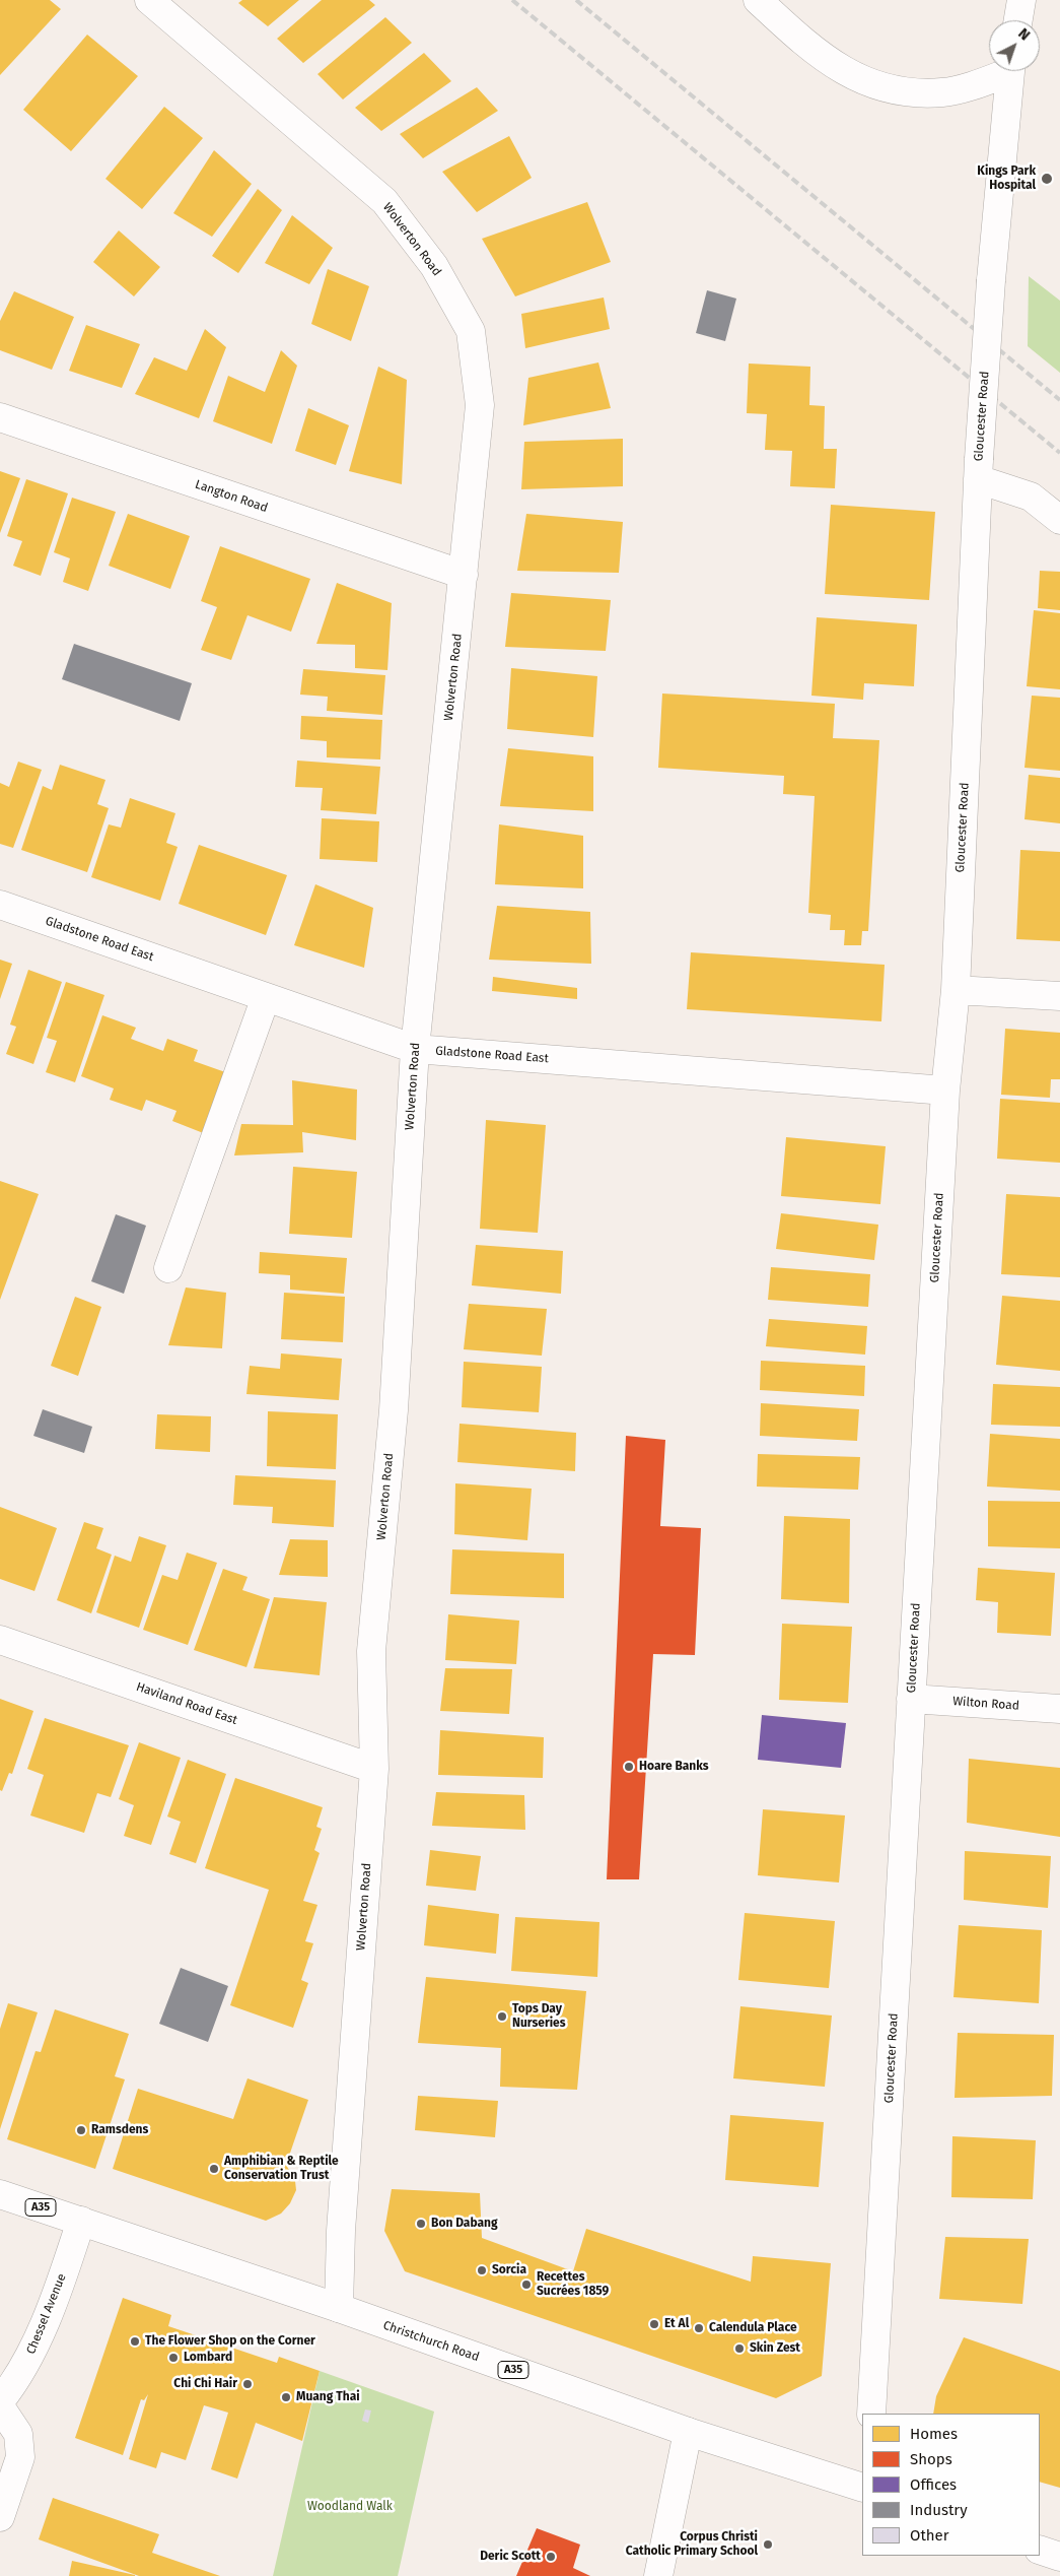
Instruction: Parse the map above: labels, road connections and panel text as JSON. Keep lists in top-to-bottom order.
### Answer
{
  "streets": {
    "street": [
      "Wolverton Road",
      "Gloucester Road",
      "Langton Road",
      "Gladstone Road East",
      "Haviland Road East",
      "Wilton Road",
      "A35",
      "Chessel Avenue",
      "Christchurch Road"
    ]
  },
  "crossings": [
    ["Wolverton Road", "Langton Road"],
    ["Wolverton Road", "Gladstone Road East"],
    ["Wolverton Road", "Haviland Road East"],
    ["Wolverton Road", "Christchurch Road"],
    ["Gloucester Road", "Gladstone Road East"],
    ["Gloucester Road", "Wilton Road"],
    ["Chessel Avenue", "Christchurch Road"]
  ],
  "parks": ["Woodland Walk"],
  "places": [
    "Kings Park Hospital",
    "Hoare Banks",
    "Tops Day Nurseries",
    "Ramsdens",
    "Amphibian & Reptile Conservation Trust",
    "Bon Dabang",
    "Sorcia",
    "Recettes Sucrées 1859",
    "Et Al",
    "Calendula Place",
    "The Flower Shop on the Corner",
    "Skin Zest",
    "Lombard",
    "Chi Chi Hair",
    "Muang Thai",
    "Corpus Christi Catholic Primary School",
    "Deric Scott"
  ],
  "legend": [
    "Homes",
    "Shops",
    "Offices",
    "Industry",
    "Other"
  ],
  "north": "top right"
}
